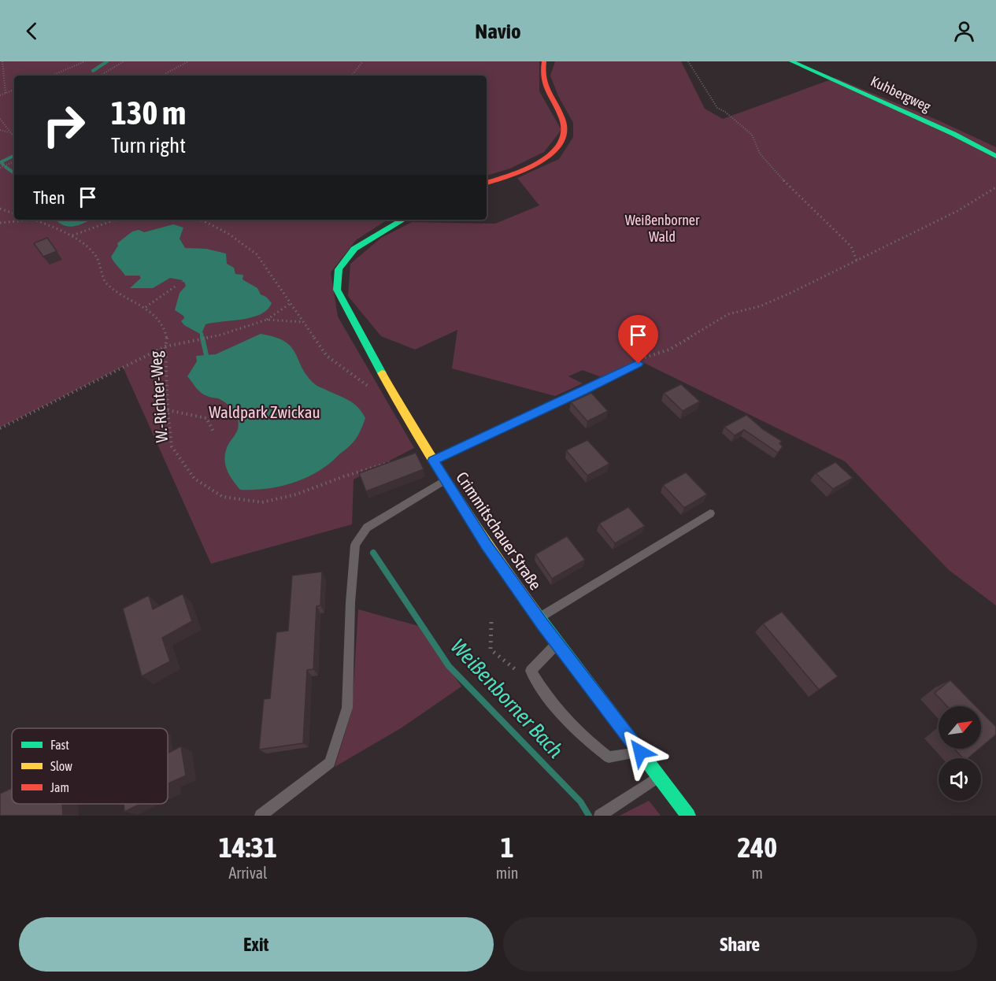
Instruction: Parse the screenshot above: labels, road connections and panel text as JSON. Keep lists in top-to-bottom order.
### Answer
{
  "streets": {
    "main road": ["Kuhbergweg", "Crimmitschauer Straße"],
    "path": ["W.-Richter-Weg"]
  },
  "water": ["Weißenborner Bach"],
  "parks": ["Weißenborner Wald", "Waldpark Zwickau"],
  "legend": ["Fast", "Slow", "Jam"],
  "north": "top right",
  "page": {
    "header": "Navio",
    "turn": ["130 m", "Turn right"],
    "then": "Then",
    "eta": [
      "14:31",
      "Arrival",
      "1",
      "min",
      "240",
      "m"
    ],
    "buttons": ["Exit", "Share"]
  }
}
